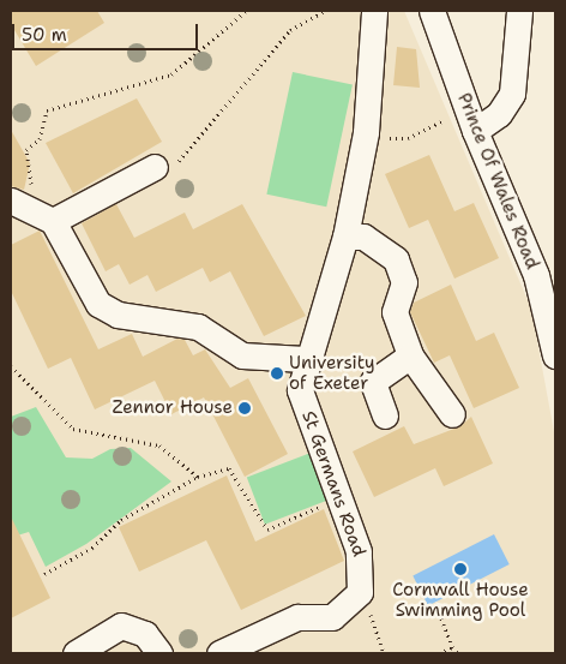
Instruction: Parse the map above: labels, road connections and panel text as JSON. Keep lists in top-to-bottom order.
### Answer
{
  "streets": {
    "street": ["Prince Of Wales Road", "St Germans Road"]
  },
  "places": ["University of Exeter", "Zennor House", "Cornwall House Swimming Pool"],
  "scale_bar": "50 m"
}
